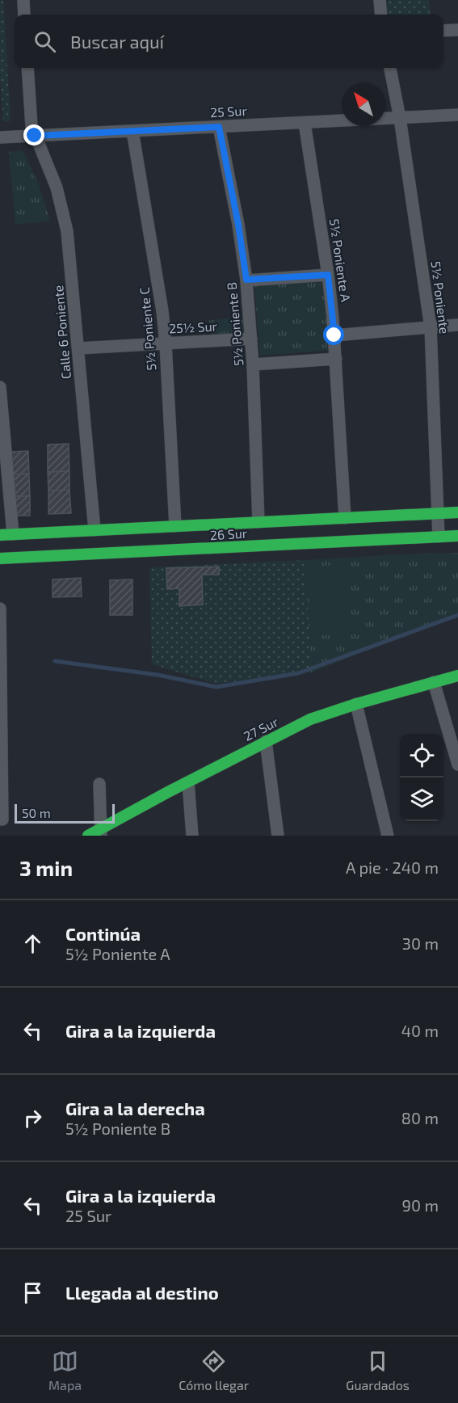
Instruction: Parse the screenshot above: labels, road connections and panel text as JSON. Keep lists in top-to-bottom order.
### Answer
{
  "streets": {
    "street": [
      "25 Sur",
      "5½ Poniente A",
      "5½ Poniente",
      "5½ Poniente B",
      "25½ Sur",
      "5½ Poniente C",
      "Calle 6 Poniente",
      "26 Sur",
      "27 Sur"
    ]
  },
  "crossings": [
    ["25 Sur", "5½ Poniente A"],
    ["25 Sur", "5½ Poniente"],
    ["25 Sur", "5½ Poniente B"],
    ["25 Sur", "5½ Poniente C"],
    ["25 Sur", "Calle 6 Poniente"],
    ["5½ Poniente A", "26 Sur"],
    ["5½ Poniente", "26 Sur"],
    ["5½ Poniente B", "25½ Sur"],
    ["5½ Poniente B", "26 Sur"],
    ["25½ Sur", "5½ Poniente C"],
    ["25½ Sur", "Calle 6 Poniente"],
    ["5½ Poniente C", "26 Sur"],
    ["Calle 6 Poniente", "26 Sur"]
  ],
  "scale_bar": "50 m",
  "north": "top left",
  "page": {
    "search": "Buscar aquí",
    "scale": "50 m",
    "heading": ["3 min", "A pie · 240 m"],
    "list": [
      ["Continúa", "5½ Poniente A", "30 m"],
      ["Gira a la izquierda", "40 m"],
      ["Gira a la derecha", "5½ Poniente B", "80 m"],
      ["Gira a la izquierda", "25 Sur", "90 m"],
      "Llegada al destino"
    ],
    "nav": ["Mapa", "Cómo llegar", "Guardados"]
  }
}
